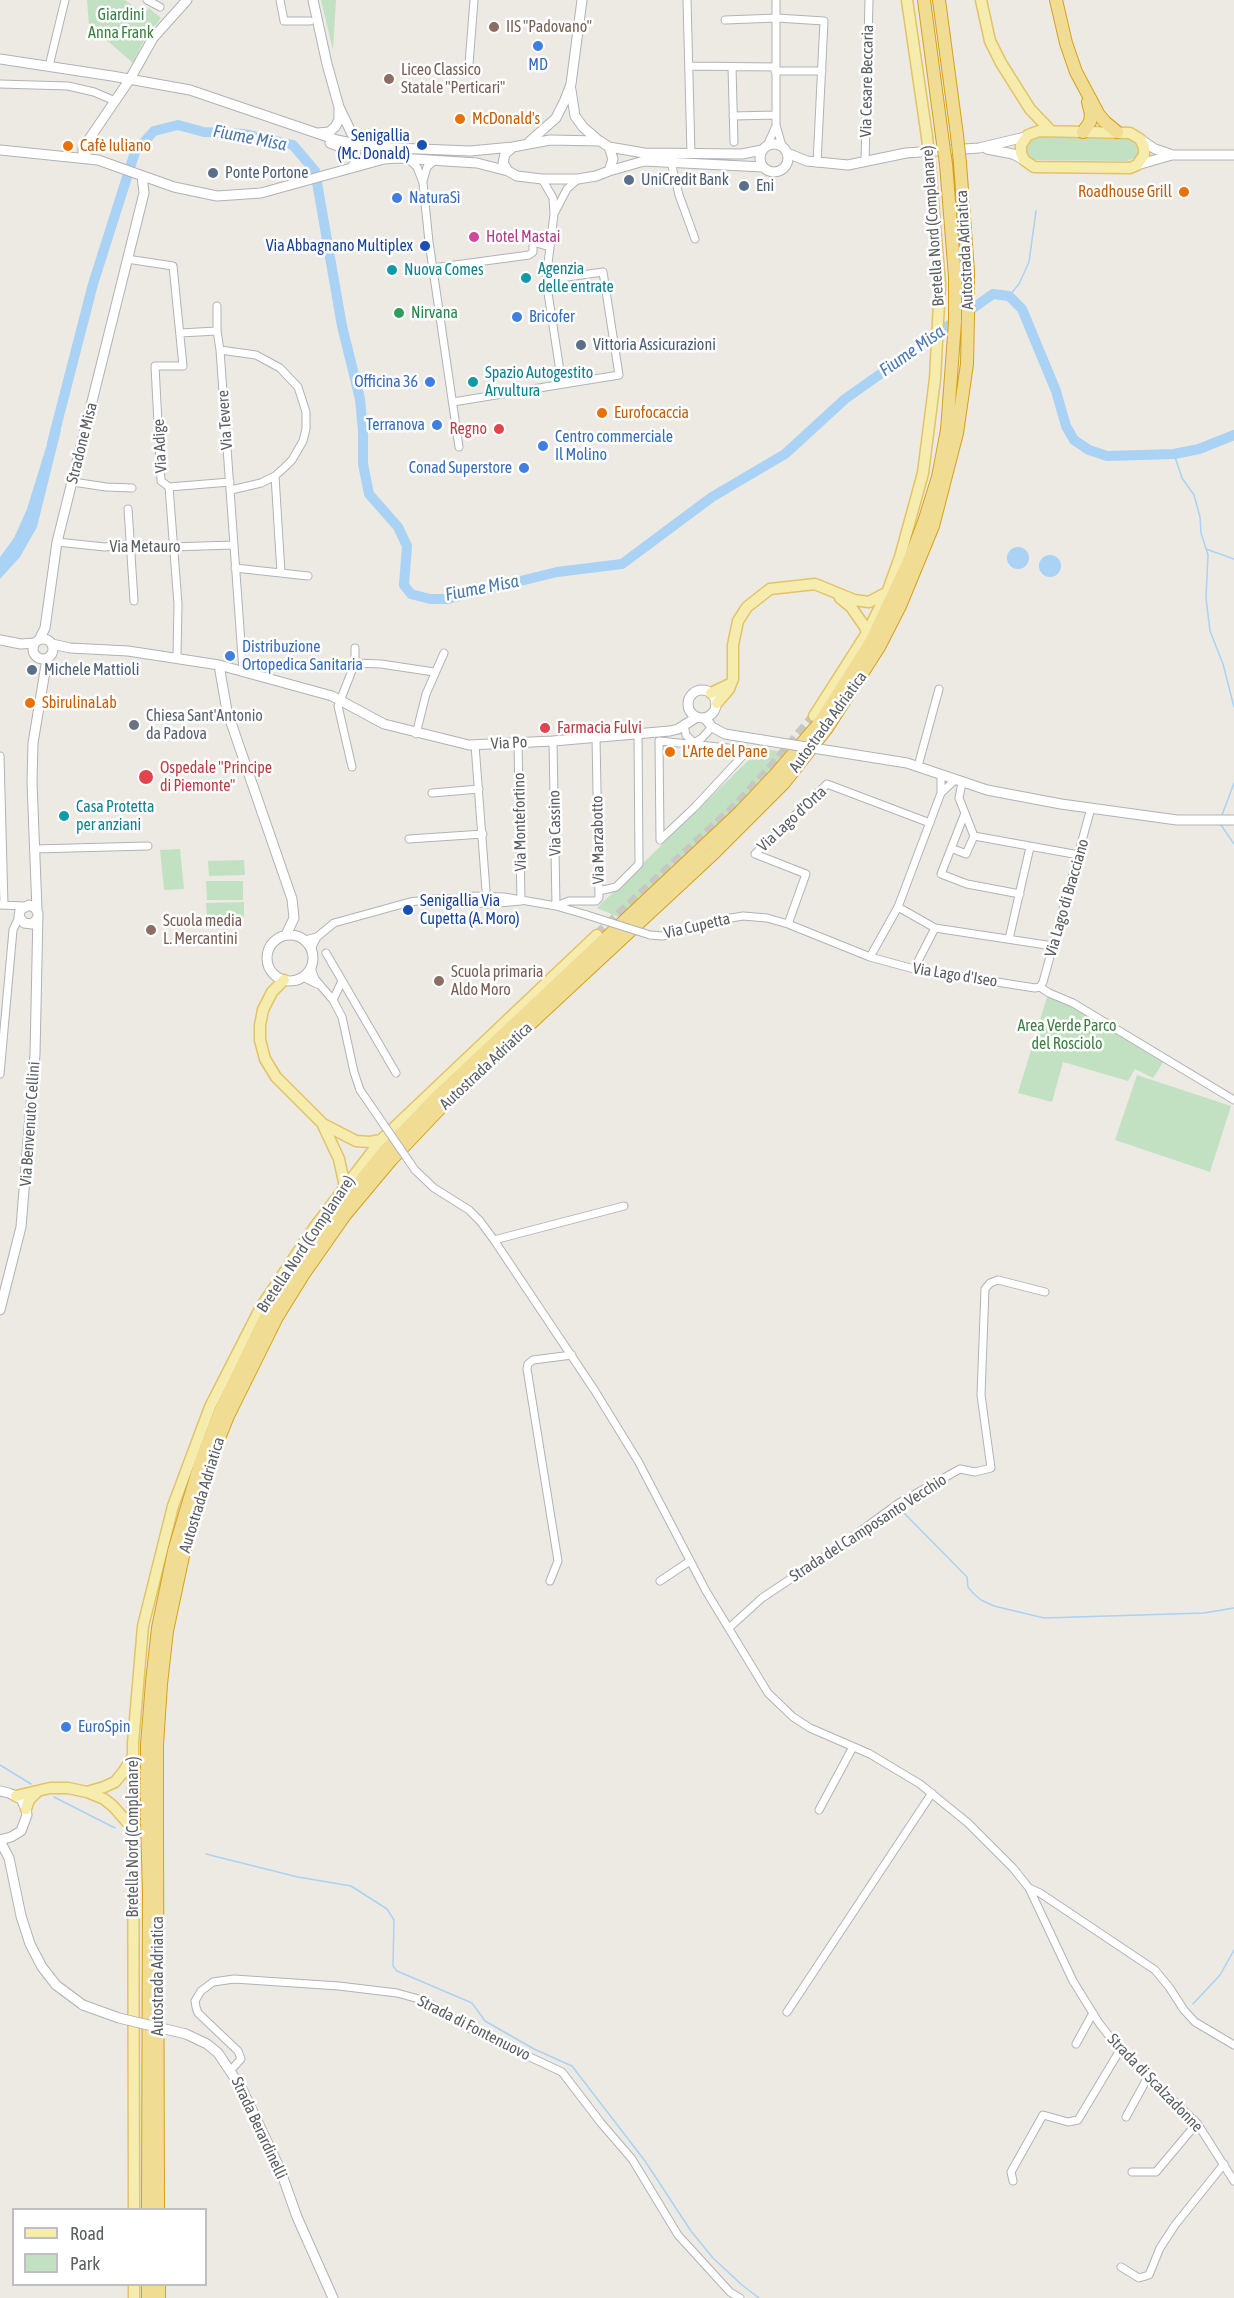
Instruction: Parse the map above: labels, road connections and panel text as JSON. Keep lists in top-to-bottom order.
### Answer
{
  "streets": {
    "highway": ["Autostrada Adriatica"],
    "main road": [
      "Bretella Nord (Complanare)",
      "Stradone Misa",
      "Via Po",
      "Via Benvenuto Cellini",
      "Strada Berardinelli"
    ],
    "street": [
      "Via Cesare Beccaria",
      "Via Tevere",
      "Via Adige",
      "Via Metauro",
      "Via Lago d'Orta",
      "Via Montefortino",
      "Via Cassino",
      "Via Marzabotto",
      "Via Lago di Bracciano",
      "Via Cupetta",
      "Via Lago d'Iseo",
      "Strada del Camposanto Vecchio",
      "Strada di Fontenuovo",
      "Strada di Scalzadonne"
    ]
  },
  "crossings": [
    ["Via Tevere", "Via Metauro"],
    ["Via Tevere", "Via Po"],
    ["Stradone Misa", "Via Metauro"],
    ["Stradone Misa", "Via Po"],
    ["Via Adige", "Via Metauro"],
    ["Via Adige", "Via Po"],
    ["Via Po", "Via Montefortino"],
    ["Via Po", "Via Cassino"],
    ["Via Po", "Via Marzabotto"],
    ["Via Lago d'Orta", "Via Cupetta"],
    ["Via Montefortino", "Via Cupetta"],
    ["Via Cassino", "Via Marzabotto"],
    ["Via Cassino", "Via Cupetta"],
    ["Via Marzabotto", "Via Cupetta"],
    ["Via Lago di Bracciano", "Via Lago d'Iseo"],
    ["Via Cupetta", "Via Lago d'Iseo"],
    ["Strada di Fontenuovo", "Strada Berardinelli"]
  ],
  "water": ["Fiume Misa"],
  "parks": ["Giardini Anna Frank", "Area Verde Parco del Rosciolo"],
  "places": [
    "IIS \"Padovano\"",
    "MD",
    "Liceo Classico Statale \"Perticari\"",
    "McDonald's",
    "Senigallia (Mc. Donald)",
    "Cafè Iuliano",
    "Ponte Portone",
    "UniCredit Bank",
    "Eni",
    "Roadhouse Grill",
    "NaturaSì",
    "Hotel Mastai",
    "Via Abbagnano Multiplex",
    "Nuova Comes",
    "Agenzia delle entrate",
    "Nirvana",
    "Bricofer",
    "Vittoria Assicurazioni",
    "Officina 36",
    "Spazio Autogestito Arvultura",
    "Eurofocaccia",
    "Terranova",
    "Regno",
    "Centro commerciale Il Molino",
    "Conad Superstore",
    "Distribuzione Ortopedica Sanitaria",
    "Michele Mattioli",
    "SbirulinaLab",
    "Chiesa Sant'Antonio da Padova",
    "Farmacia Fulvi",
    "L'Arte del Pane",
    "Ospedale \"Principe di Piemonte\"",
    "Casa Protetta per anziani",
    "Senigallia Via Cupetta (A. Moro)",
    "Scuola media L. Mercantini",
    "Scuola primaria Aldo Moro",
    "EuroSpin"
  ],
  "legend": ["Road", "Park"]
}
